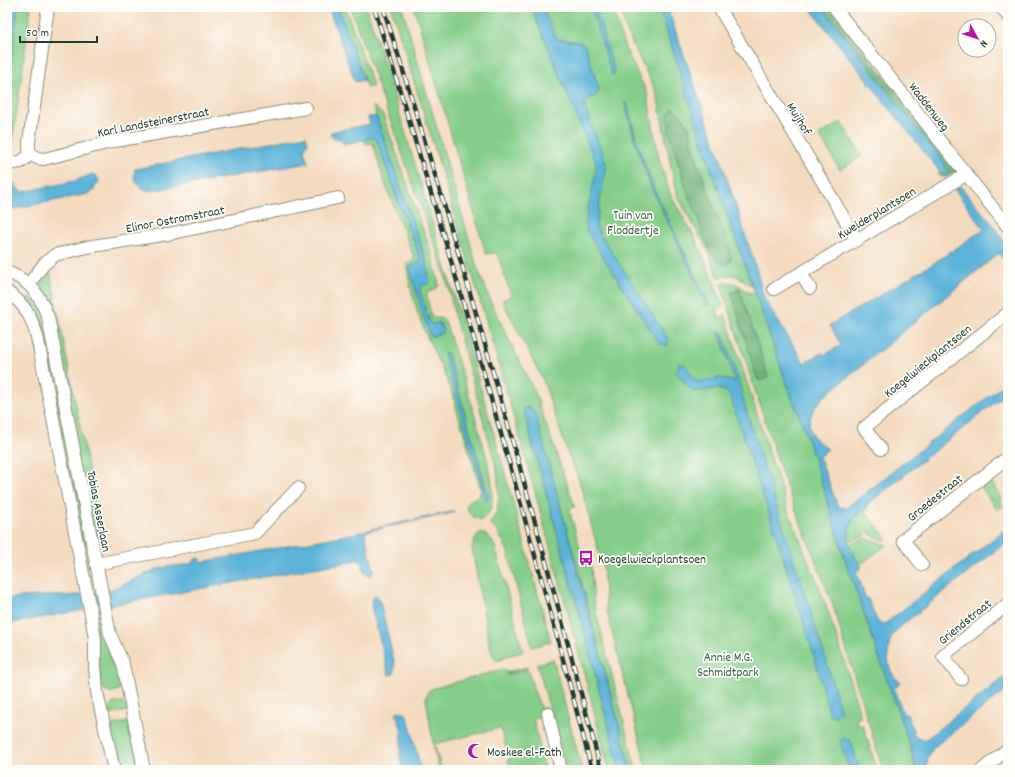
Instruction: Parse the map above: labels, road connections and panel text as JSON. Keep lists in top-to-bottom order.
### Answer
{
  "streets": {
    "street": [
      "Waddenweg",
      "Muijhof",
      "Karl Landsteinerstraat",
      "Kwelderplantsoen",
      "Elinor Ostromstraat",
      "Koegelwieckplantsoen",
      "Groedestraat",
      "Tobias Asserlaan",
      "Griendstraat"
    ]
  },
  "crossings": [
    ["Waddenweg", "Kwelderplantsoen"],
    ["Muijhof", "Kwelderplantsoen"],
    ["Elinor Ostromstraat", "Tobias Asserlaan"]
  ],
  "parks": ["Tuin van Floddertje", "Annie M.G. Schmidtpark"],
  "places": {
    "bus stop": ["Koegelwieckplantsoen"],
    "mosque": ["Moskee el-Fath"]
  },
  "scale_bar": "50 m",
  "north": "bottom right"
}
